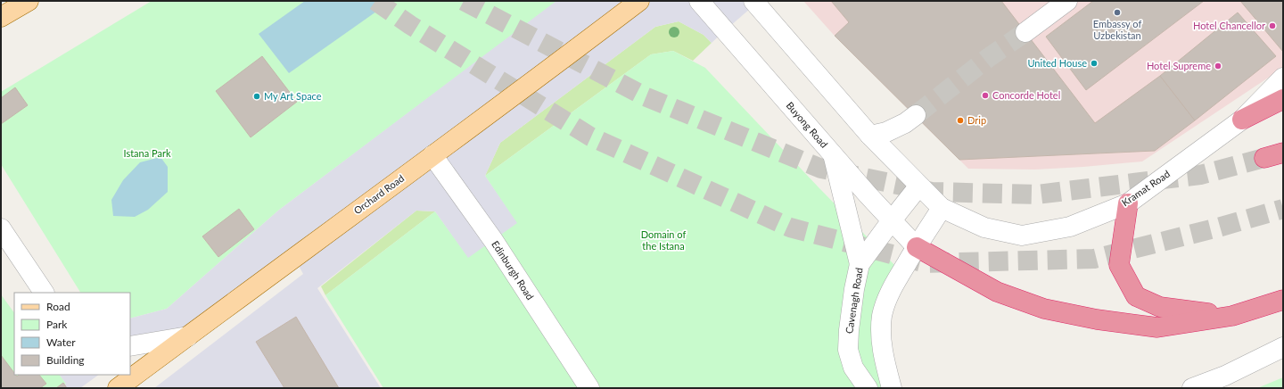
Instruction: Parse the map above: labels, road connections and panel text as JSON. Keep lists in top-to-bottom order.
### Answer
{
  "streets": {
    "main road": ["Orchard Road"],
    "street": [
      "Buyong Road",
      "Kramat Road",
      "Edinburgh Road",
      "Cavenagh Road"
    ]
  },
  "crossings": [
    ["Buyong Road", "Cavenagh Road"],
    ["Orchard Road", "Edinburgh Road"]
  ],
  "parks": ["Istana Park", "Domain of the Istana"],
  "places": [
    "Embassy of Uzbekistan",
    "Hotel Chancellor",
    "United House",
    "Hotel Supreme",
    "Concorde Hotel",
    "My Art Space",
    "Drip"
  ],
  "legend": [
    "Road",
    "Park",
    "Water",
    "Building"
  ]
}
